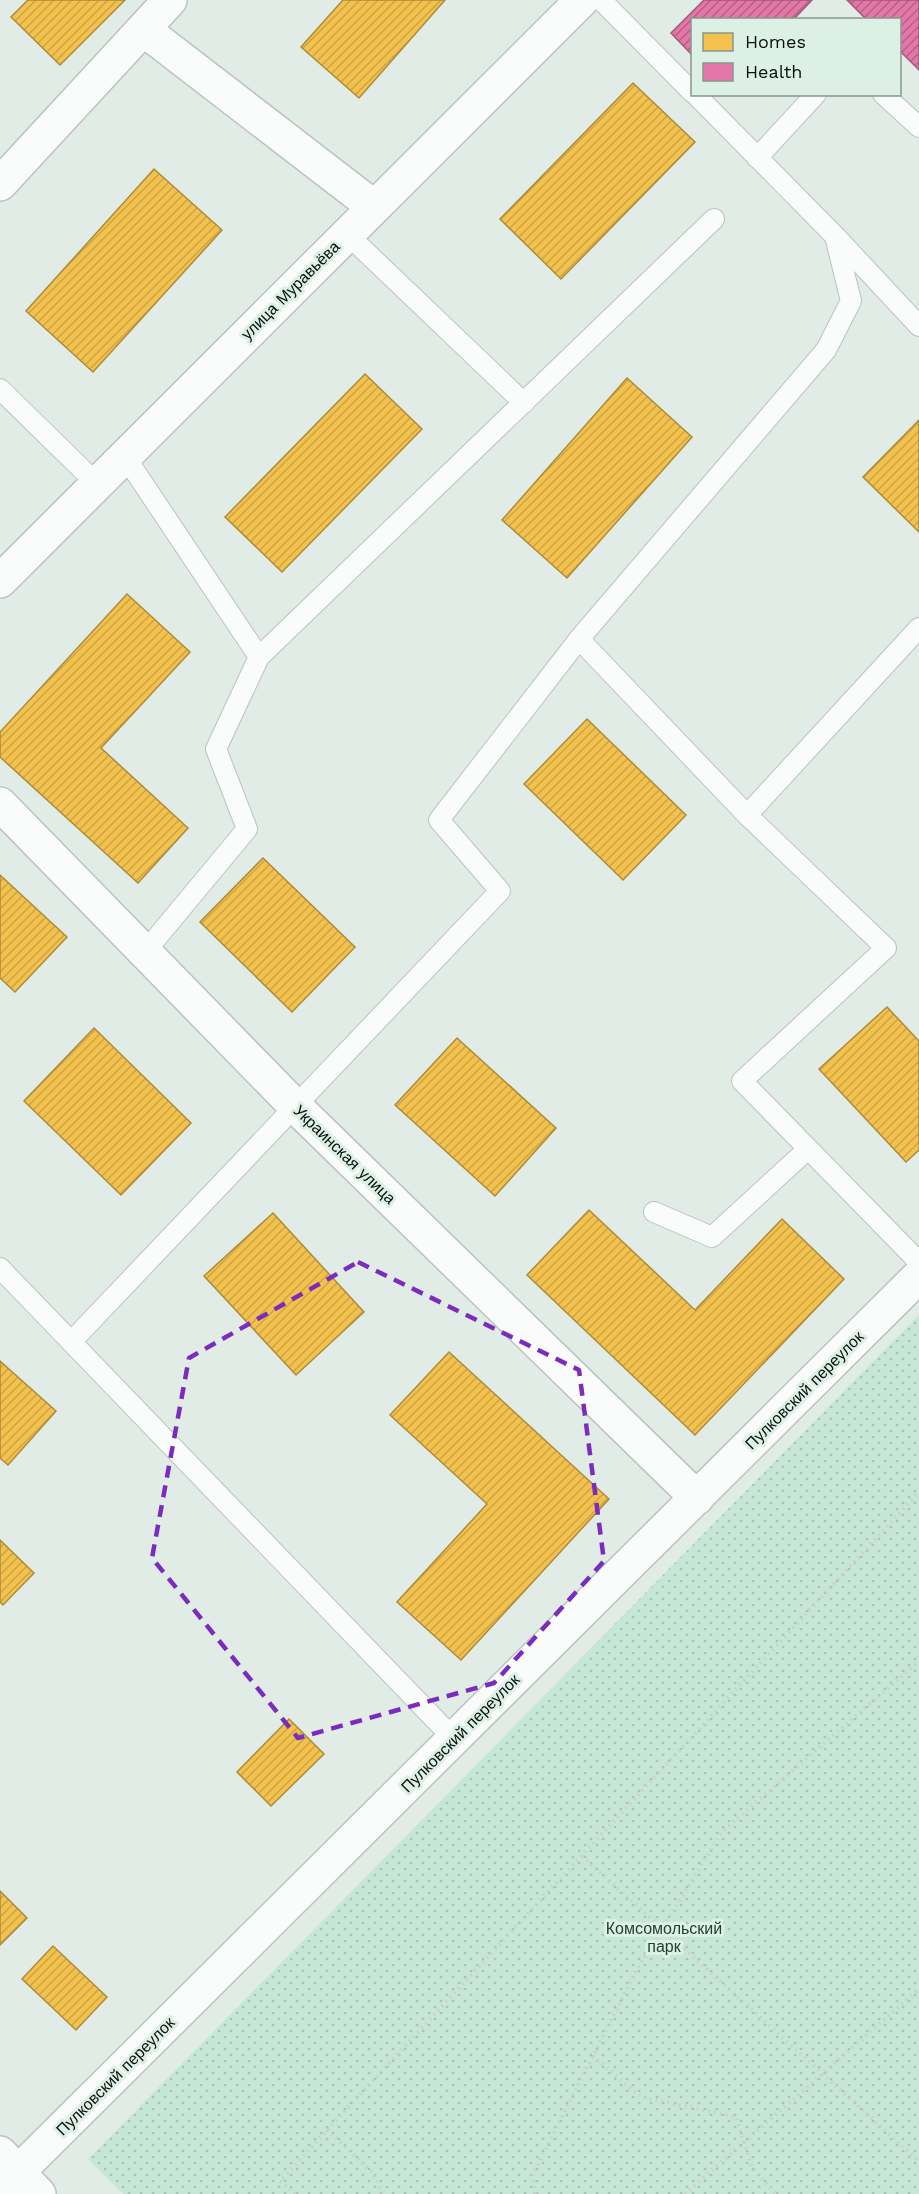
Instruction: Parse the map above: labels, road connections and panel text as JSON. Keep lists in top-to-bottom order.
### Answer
{
  "streets": {
    "street": ["улица Муравьёва", "Украинская улица", "Пулковский переулок"]
  },
  "crossings": [
    ["Украинская улица", "Пулковский переулок"]
  ],
  "parks": ["Комсомольский парк"],
  "legend": ["Homes", "Health"]
}
